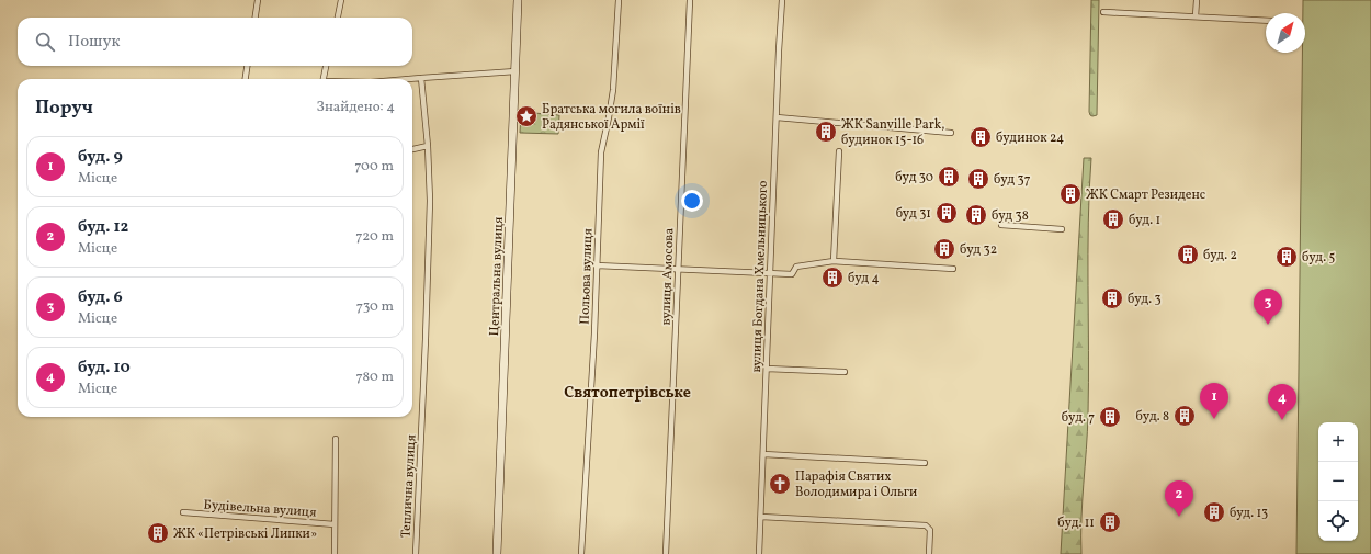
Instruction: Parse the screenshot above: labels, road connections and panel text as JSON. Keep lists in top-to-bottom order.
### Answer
{
  "streets": {
    "main road": ["Центральна вулиця"],
    "street": [
      "Польова вулиця",
      "вулиця Амосова",
      "вулиця Богдана Хмельницького",
      "Теплична вулиця",
      "Будівельна вулиця"
    ]
  },
  "districts": ["Святопетрівське"],
  "places": {
    "place": ["Братська могила воїнів Радянської Армії"],
    "building": [
      "ЖК Sanville Park, будинок 15-16",
      "будинок 24",
      "буд 30",
      "буд 37",
      "ЖК Смарт Резиденс",
      "буд 31",
      "буд 38",
      "буд. 1",
      "буд 32",
      "буд. 2",
      "буд. 5",
      "буд 4",
      "буд. 3",
      "буд. 8",
      "буд. 7",
      "буд. 13",
      "буд. 11",
      "ЖК «Петрівські Липки»"
    ],
    "church": ["Парафія Святих Володимира і Ольги"]
  },
  "north": "top right",
  "page": {
    "search": "Пошук",
    "heading": ["Поруч", "Знайдено: 4"],
    "list": [
      {
        "mark": "1",
        "name": "буд. 9",
        "note": "Місце",
        "value": "700 m"
      },
      {
        "mark": "2",
        "name": "буд. 12",
        "note": "Місце",
        "value": "720 m"
      },
      {
        "mark": "3",
        "name": "буд. 6",
        "note": "Місце",
        "value": "730 m"
      },
      {
        "mark": "4",
        "name": "буд. 10",
        "note": "Місце",
        "value": "780 m"
      }
    ],
    "pins": [
      "3",
      "1",
      "4",
      "2"
    ],
    "map_buttons": ["+", "−"]
  }
}
